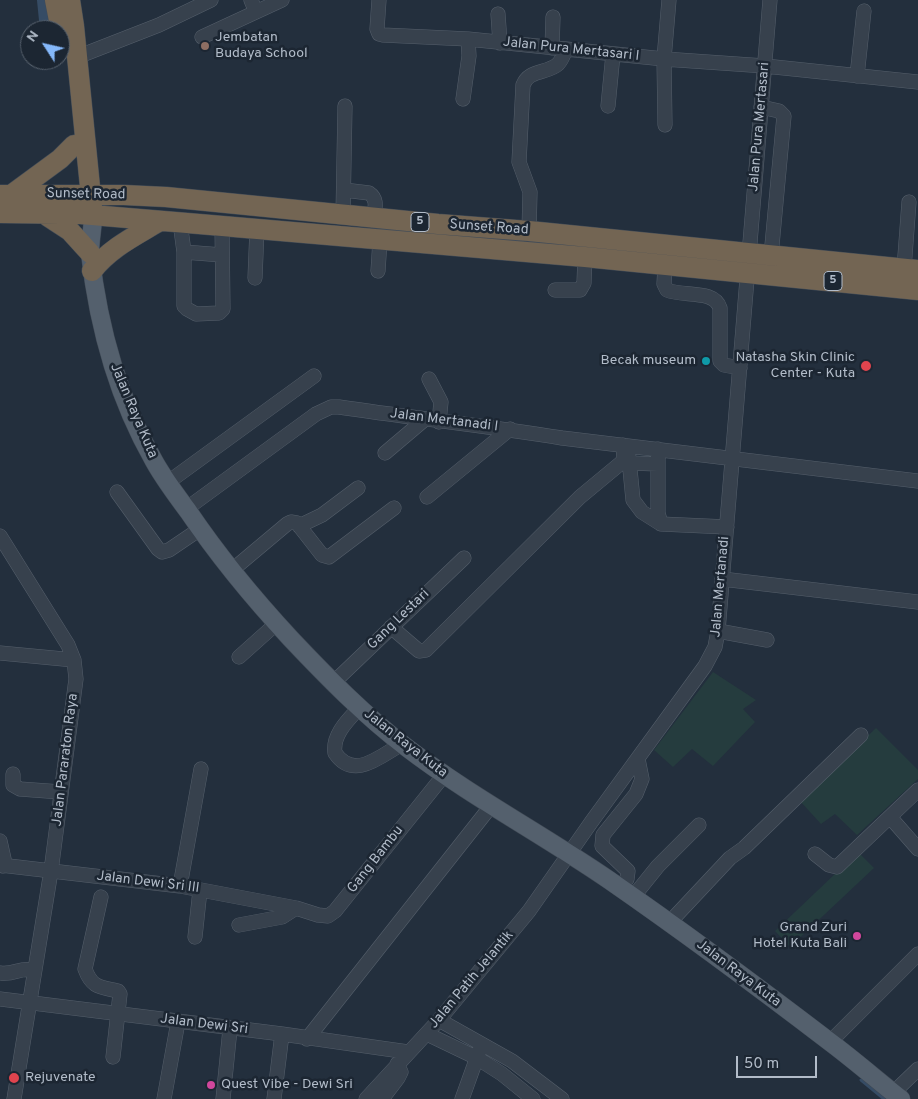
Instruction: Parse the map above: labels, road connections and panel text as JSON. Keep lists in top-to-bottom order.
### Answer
{
  "streets": {
    "highway": ["Sunset Road", "5"],
    "main road": ["Jalan Raya Kuta"],
    "street": [
      "Jalan Pura Mertasari I",
      "Jalan Pura Mertasari",
      "Jalan Mertanadi I",
      "Jalan Mertanadi",
      "Gang Lestari",
      "Jalan Pararaton Raya",
      "Gang Bambu",
      "Jalan Dewi Sri III",
      "Jalan Patih Jelantik",
      "Jalan Dewi Sri"
    ]
  },
  "crossings": [
    ["Jalan Pura Mertasari I", "Jalan Pura Mertasari"],
    ["Jalan Pura Mertasari", "Sunset Road"],
    ["Jalan Pura Mertasari", "Jalan Mertanadi"],
    ["Sunset Road", "Jalan Raya Kuta"],
    ["Sunset Road", "Jalan Mertanadi"],
    ["Jalan Raya Kuta", "Jalan Mertanadi I"],
    ["Jalan Raya Kuta", "Jalan Mertanadi"],
    ["Jalan Raya Kuta", "Gang Lestari"],
    ["Jalan Raya Kuta", "Gang Bambu"],
    ["Jalan Raya Kuta", "Jalan Patih Jelantik"],
    ["Jalan Mertanadi I", "Jalan Mertanadi"],
    ["Jalan Mertanadi", "Jalan Patih Jelantik"],
    ["Jalan Pararaton Raya", "Jalan Dewi Sri III"],
    ["Jalan Pararaton Raya", "Jalan Dewi Sri"],
    ["Gang Bambu", "Jalan Dewi Sri III"],
    ["Jalan Patih Jelantik", "Jalan Dewi Sri"]
  ],
  "places": [
    "Jembatan Budaya School",
    "Becak museum",
    "Natasha Skin Clinic Center - Kuta",
    "Grand Zuri Hotel Kuta Bali",
    "Rejuvenate",
    "Quest Vibe - Dewi Sri"
  ],
  "scale_bar": "50 m",
  "north": "top left"
}
